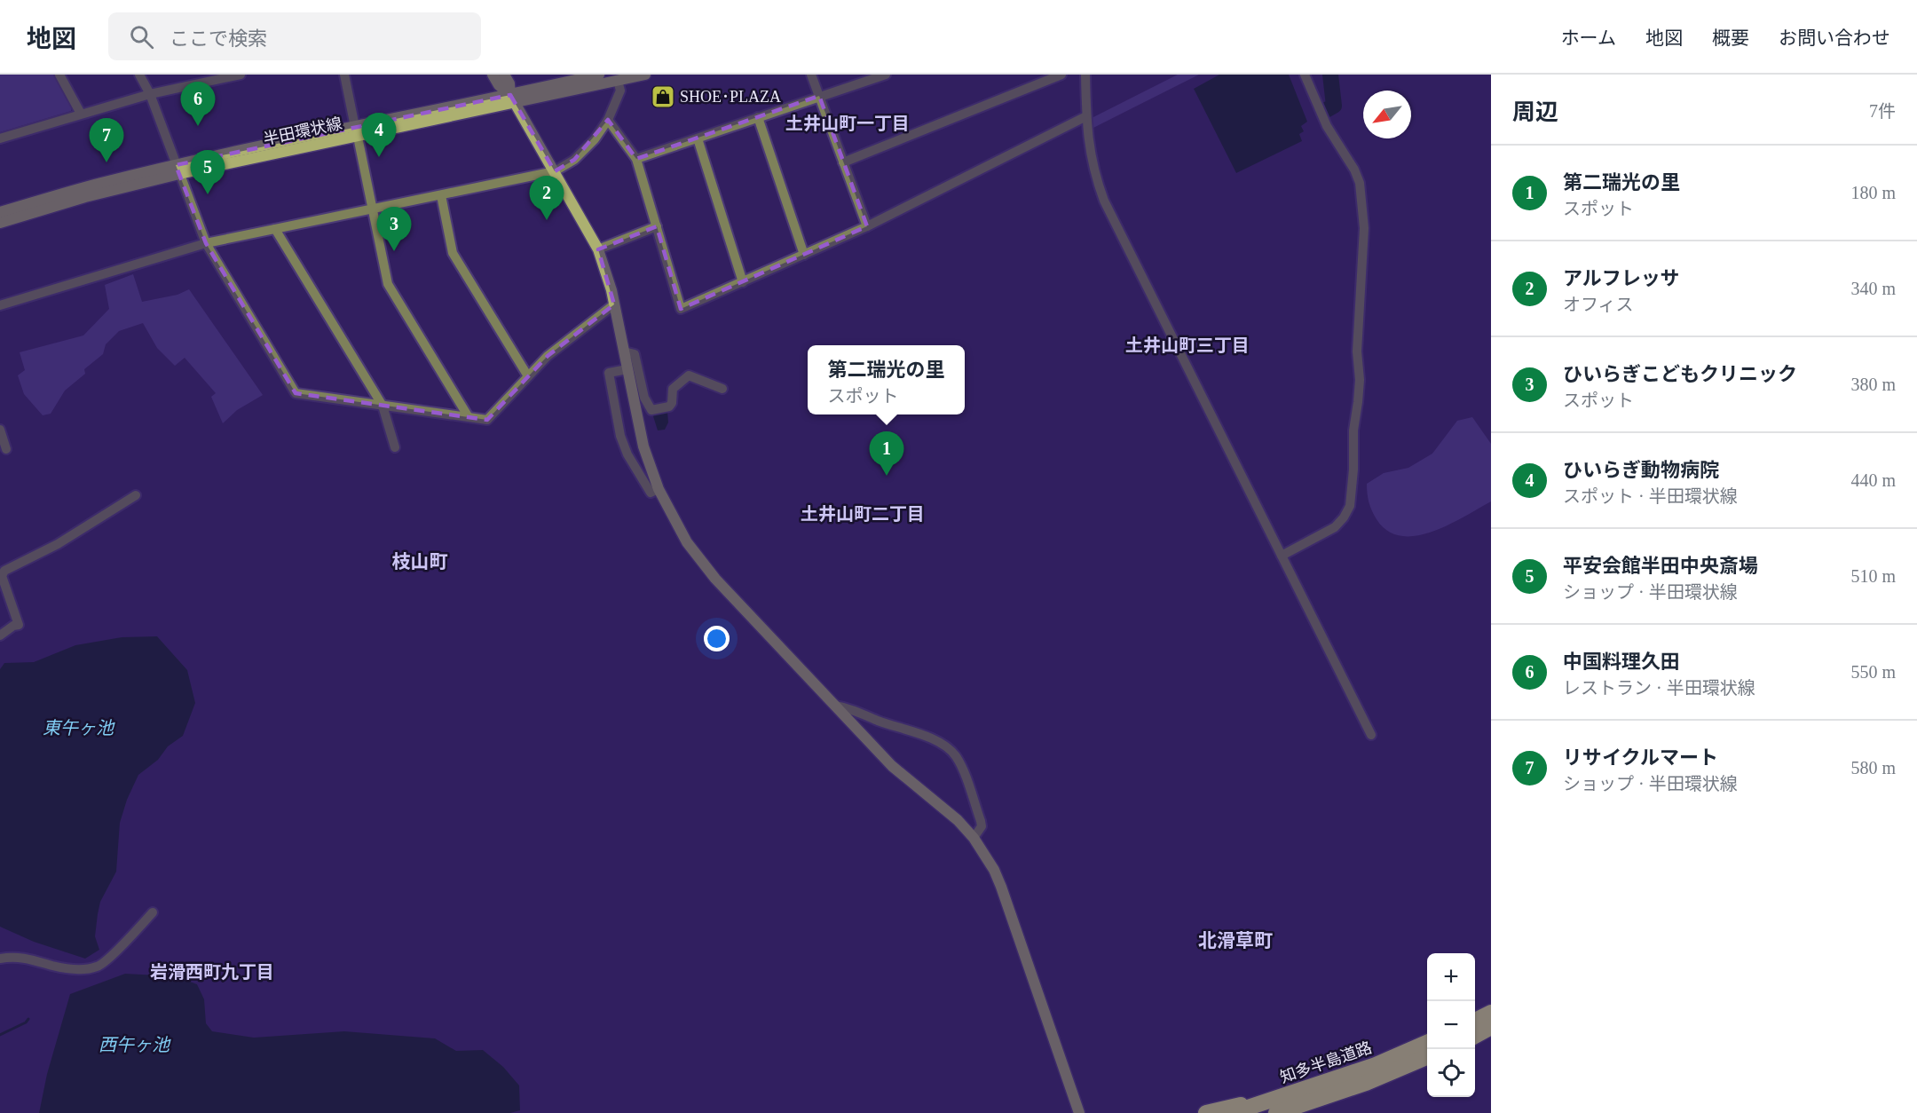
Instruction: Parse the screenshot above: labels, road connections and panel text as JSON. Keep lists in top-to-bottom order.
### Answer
{
  "streets": {
    "highway": ["知多半島道路"],
    "street": ["半田環状線"]
  },
  "districts": [
    "土井山町一丁目",
    "土井山町三丁目",
    "土井山町二丁目",
    "枝山町",
    "北滑草町",
    "岩滑西町九丁目"
  ],
  "water": ["東午ヶ池", "西午ヶ池"],
  "places": {
    "shop": ["SHOE･PLAZA"]
  },
  "north": "bottom left",
  "page": {
    "header": "地図",
    "search": "ここで検索",
    "nav": [
      "ホーム",
      "地図",
      "概要",
      "お問い合わせ"
    ],
    "heading": ["周辺", "7件"],
    "pins": [
      "6",
      "4",
      "7",
      "5",
      "2",
      "3",
      "1"
    ],
    "list": [
      {
        "mark": "1",
        "name": "第二瑞光の里",
        "note": "スポット",
        "value": "180 m"
      },
      {
        "mark": "2",
        "name": "アルフレッサ",
        "note": "オフィス",
        "value": "340 m"
      },
      {
        "mark": "3",
        "name": "ひいらぎこどもクリニック",
        "note": "スポット",
        "value": "380 m"
      },
      {
        "mark": "4",
        "name": "ひいらぎ動物病院",
        "note": "スポット · 半田環状線",
        "value": "440 m"
      },
      {
        "mark": "5",
        "name": "平安会館半田中央斎場",
        "note": "ショップ · 半田環状線",
        "value": "510 m"
      },
      {
        "mark": "6",
        "name": "中国料理久田",
        "note": "レストラン · 半田環状線",
        "value": "550 m"
      },
      {
        "mark": "7",
        "name": "リサイクルマート",
        "note": "ショップ · 半田環状線",
        "value": "580 m"
      }
    ],
    "popup": ["第二瑞光の里", "スポット"],
    "map_buttons": ["+", "−"]
  }
}
